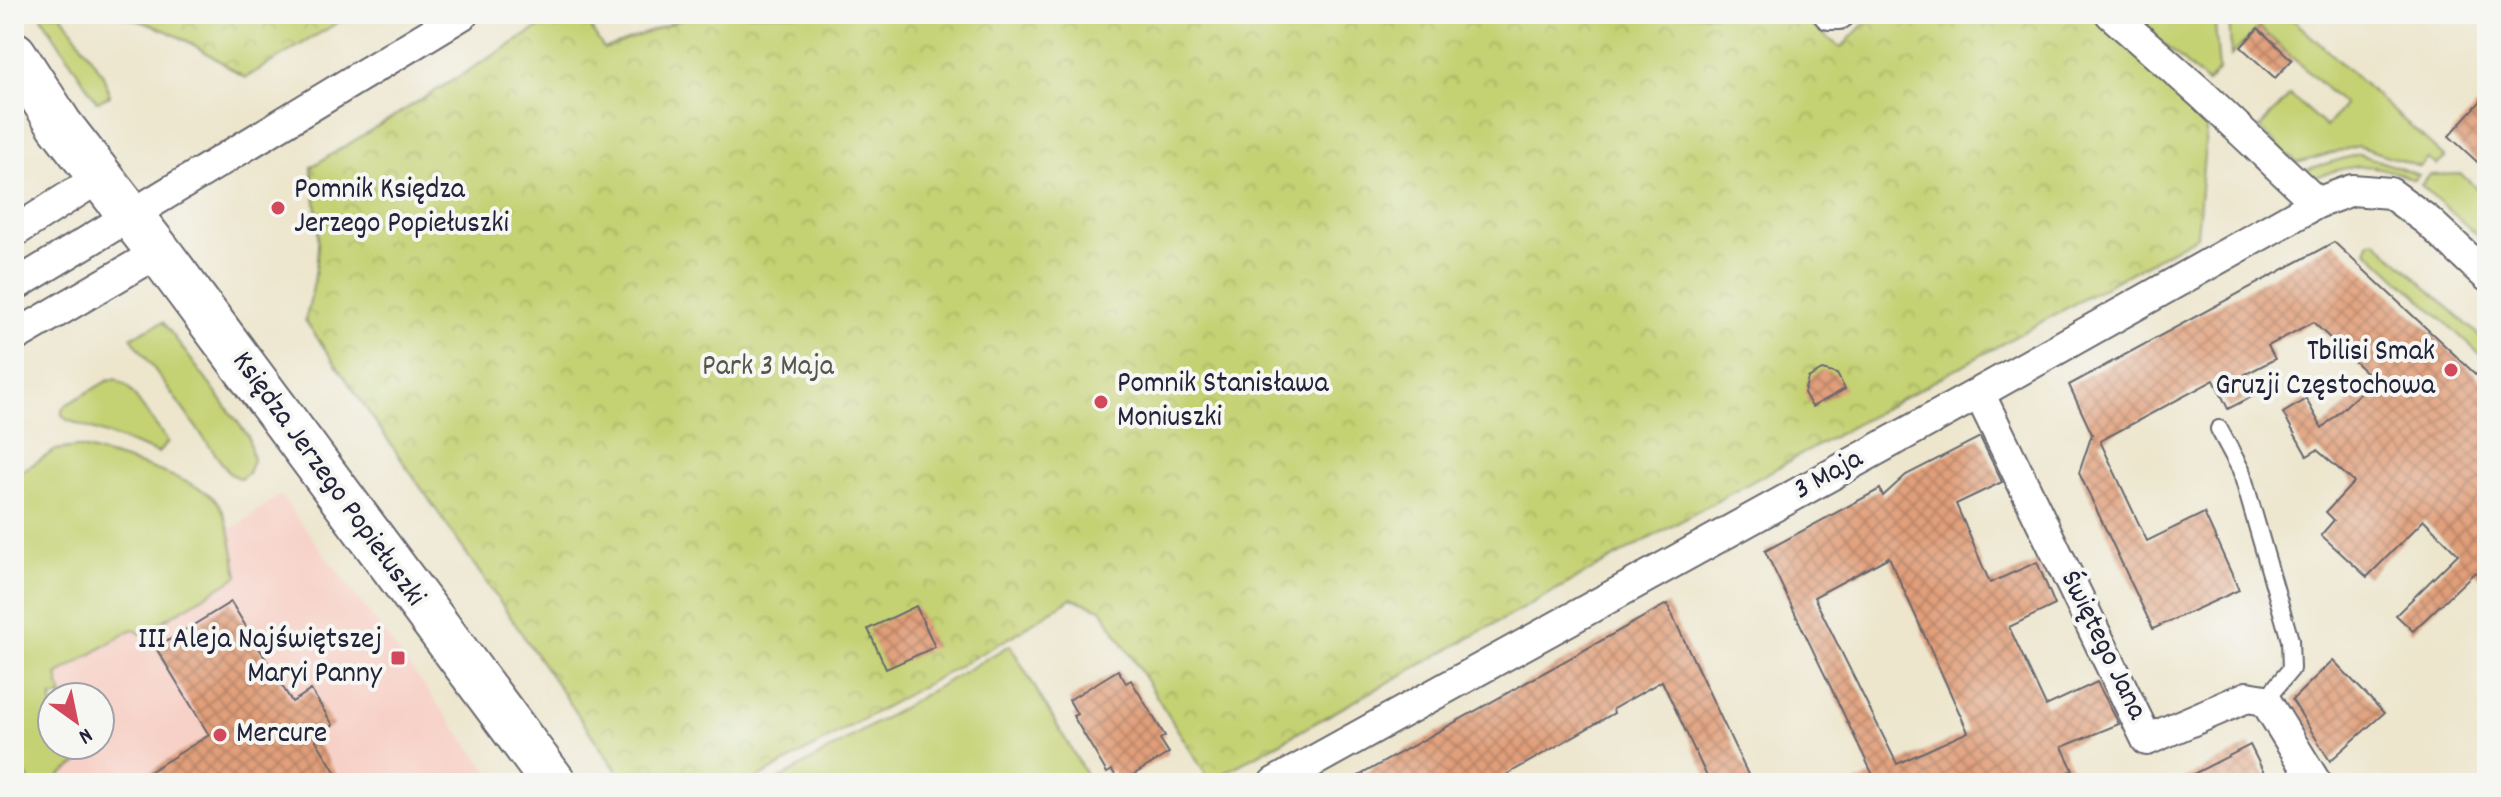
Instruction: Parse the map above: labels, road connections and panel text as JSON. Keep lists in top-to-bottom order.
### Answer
{
  "streets": {
    "main road": ["Księdza Jerzego Popiełuszki"],
    "street": ["3 Maja", "Świętego Jana"]
  },
  "crossings": [
    ["3 Maja", "Świętego Jana"]
  ],
  "parks": ["Park 3 Maja"],
  "places": {
    "other": [
      "Pomnik Księdza Jerzego Popiełuszki",
      "Tbilisi Smak Gruzji Częstochowa",
      "Pomnik Stanisława Moniuszki",
      "Mercure"
    ],
    "transit": ["III Aleja Najświętszej Maryi Panny"]
  },
  "north": "bottom right"
}
